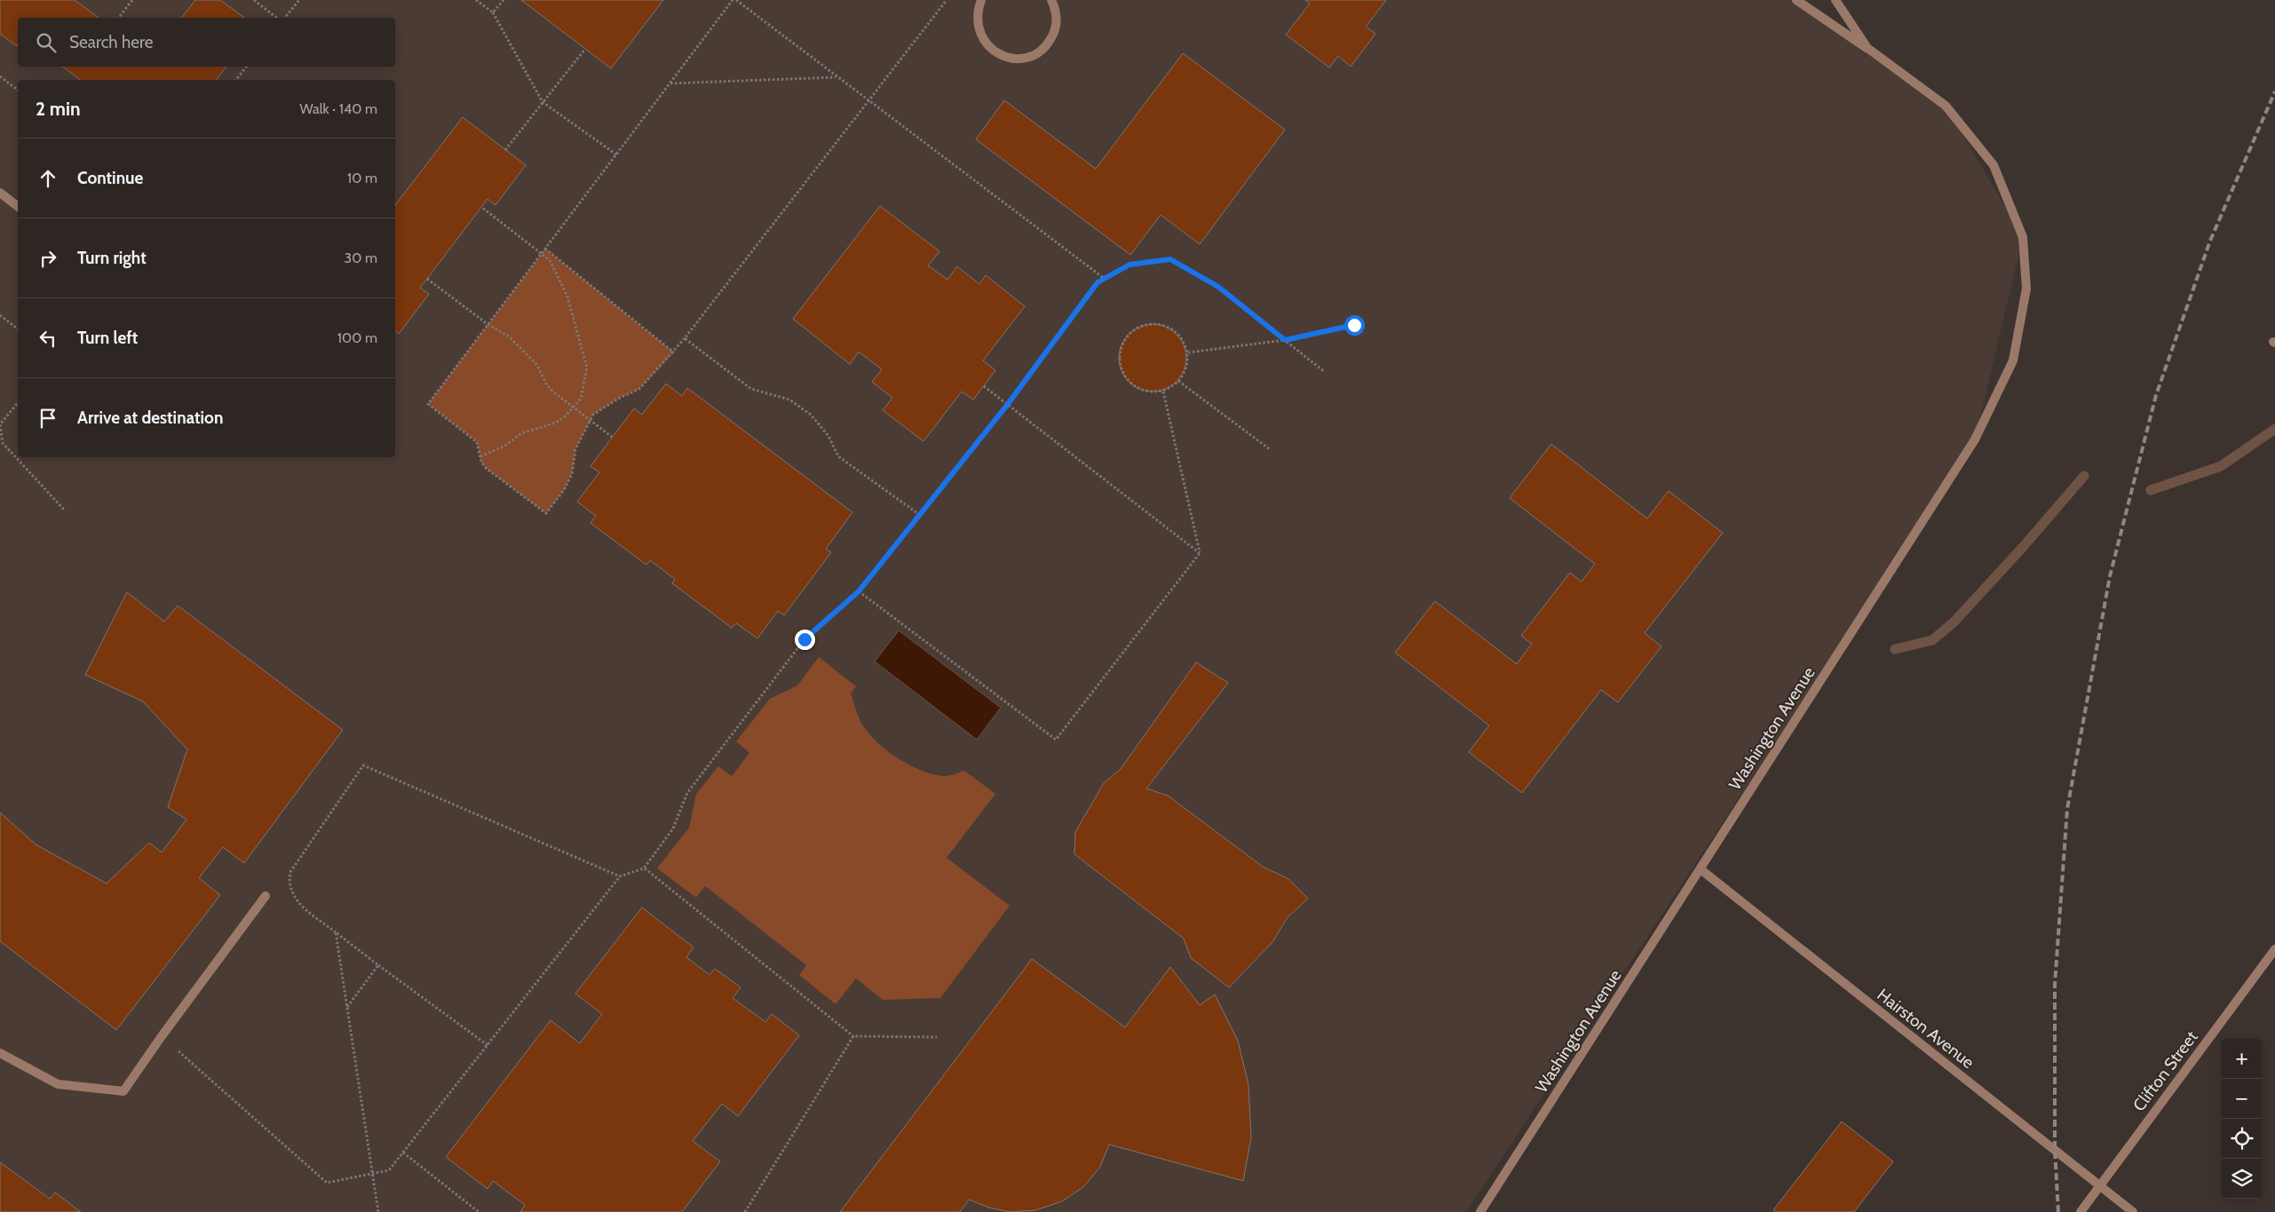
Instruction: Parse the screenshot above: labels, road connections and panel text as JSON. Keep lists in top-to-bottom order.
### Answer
{
  "streets": {
    "street": ["Washington Avenue", "Hairston Avenue", "Clifton Street"]
  },
  "crossings": [
    ["Washington Avenue", "Hairston Avenue"],
    ["Hairston Avenue", "Clifton Street"]
  ],
  "page": {
    "search": "Search here",
    "heading": ["2 min", "Walk · 140 m"],
    "list": [
      ["Continue", "10 m"],
      ["Turn right", "30 m"],
      ["Turn left", "100 m"],
      "Arrive at destination"
    ],
    "map_buttons": ["+", "−"]
  }
}
